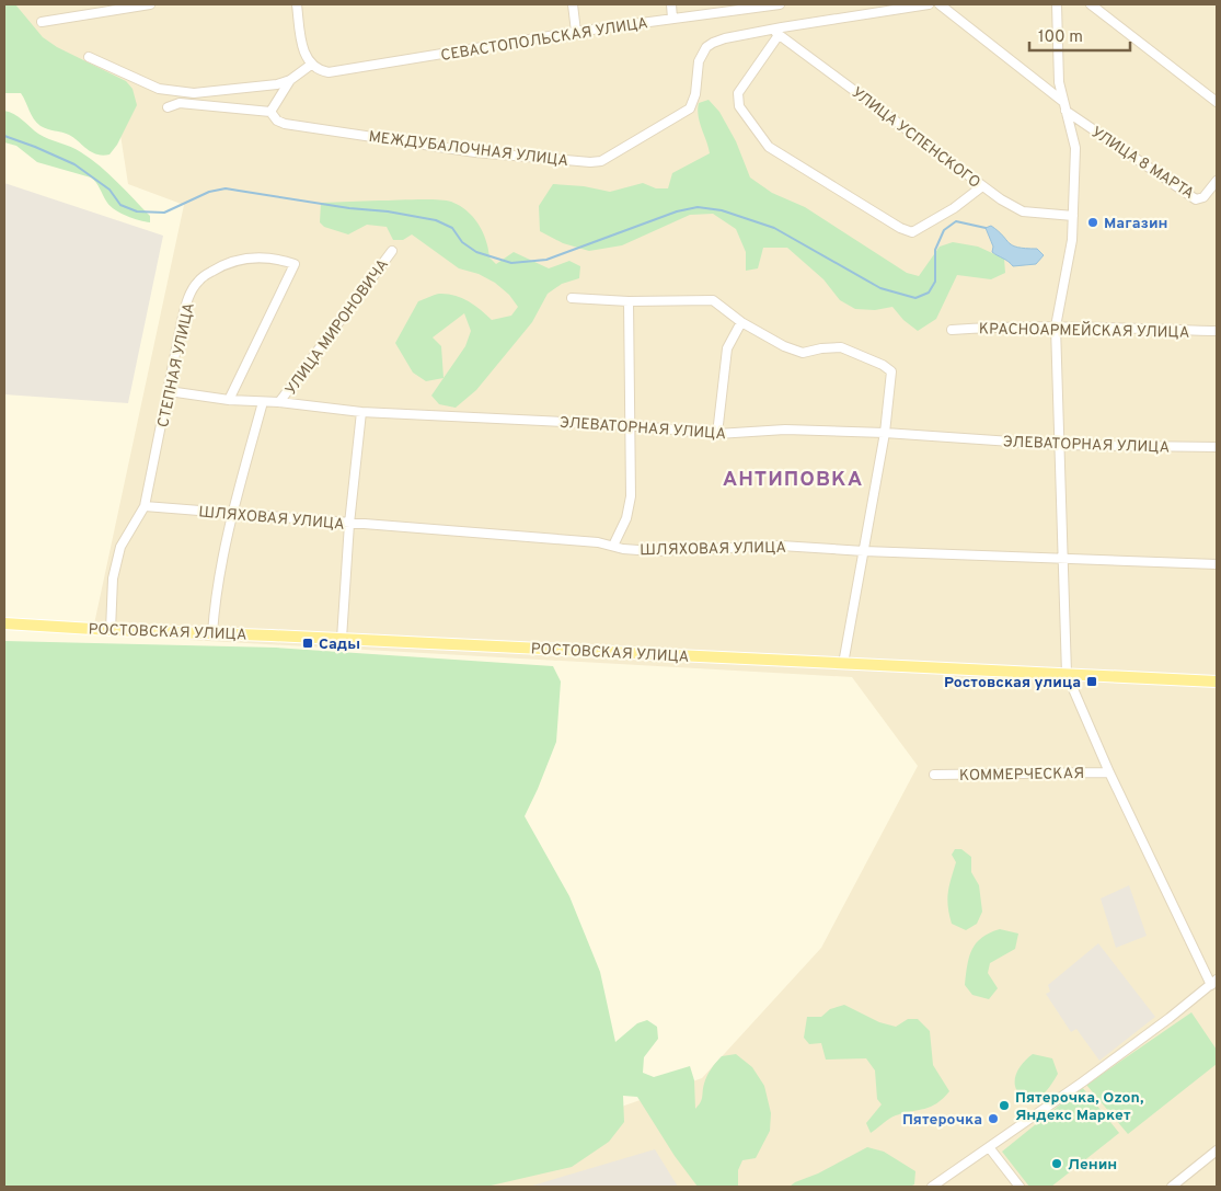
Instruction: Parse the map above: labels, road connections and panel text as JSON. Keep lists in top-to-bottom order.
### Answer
{
  "streets": {
    "main road": ["РОСТОВСКАЯ УЛИЦА"],
    "street": [
      "СЕВАСТОПОЛЬСКАЯ УЛИЦА",
      "УЛИЦА УСПЕНСКОГО",
      "МЕЖДУБАЛОЧНАЯ УЛИЦА",
      "УЛИЦА 8 МАРТА",
      "УЛИЦА МИРОНОВИЧА",
      "КРАСНОАРМЕЙСКАЯ УЛИЦА",
      "СТЕПНАЯ УЛИЦА",
      "ЭЛЕВАТОРНАЯ УЛИЦА",
      "ШЛЯХОВАЯ УЛИЦА",
      "КОММЕРЧЕСКАЯ"
    ]
  },
  "crossings": [
    ["УЛИЦА УСПЕНСКОГО", "МЕЖДУБАЛОЧНАЯ УЛИЦА"],
    ["УЛИЦА МИРОНОВИЧА", "ЭЛЕВАТОРНАЯ УЛИЦА"],
    ["СТЕПНАЯ УЛИЦА", "ЭЛЕВАТОРНАЯ УЛИЦА"],
    ["СТЕПНАЯ УЛИЦА", "ШЛЯХОВАЯ УЛИЦА"],
    ["СТЕПНАЯ УЛИЦА", "РОСТОВСКАЯ УЛИЦА"]
  ],
  "districts": ["АНТИПОВКА"],
  "places": {
    "other": [
      "Магазин",
      "Пятерочка, Ozon, Яндекс Маркет",
      "Пятерочка",
      "Ленин"
    ],
    "transit": ["Сады", "Ростовская улица"]
  },
  "scale_bar": "100 m"
}
